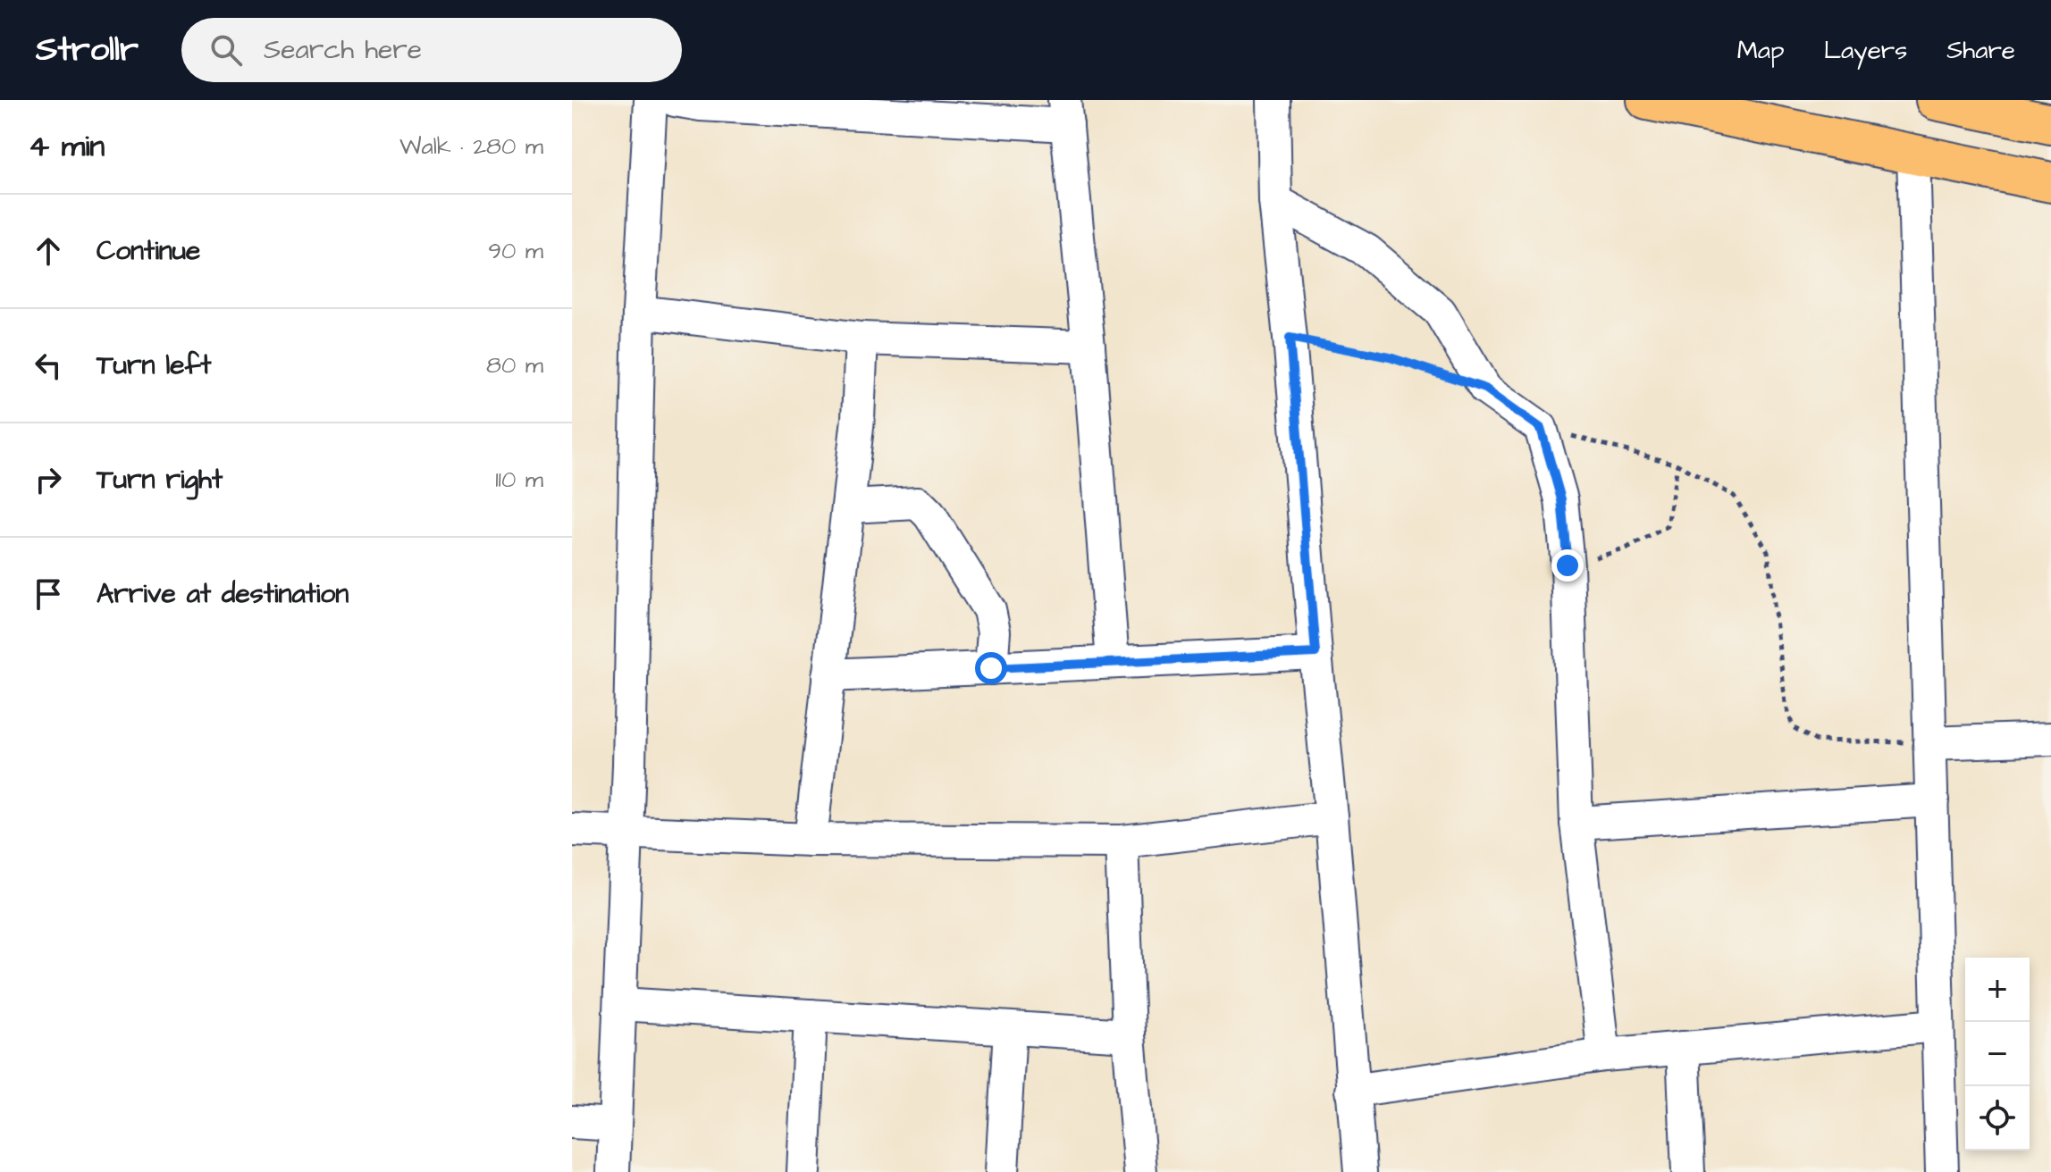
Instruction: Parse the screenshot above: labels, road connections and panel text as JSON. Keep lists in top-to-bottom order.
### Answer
{
  "page": {
    "header": "Strollr",
    "search": "Search here",
    "nav": ["Map", "Layers", "Share"],
    "heading": ["4 min", "Walk · 280 m"],
    "list": [
      ["Continue", "90 m"],
      ["Turn left", "80 m"],
      ["Turn right", "110 m"],
      "Arrive at destination"
    ],
    "map_buttons": ["+", "−"]
  }
}
